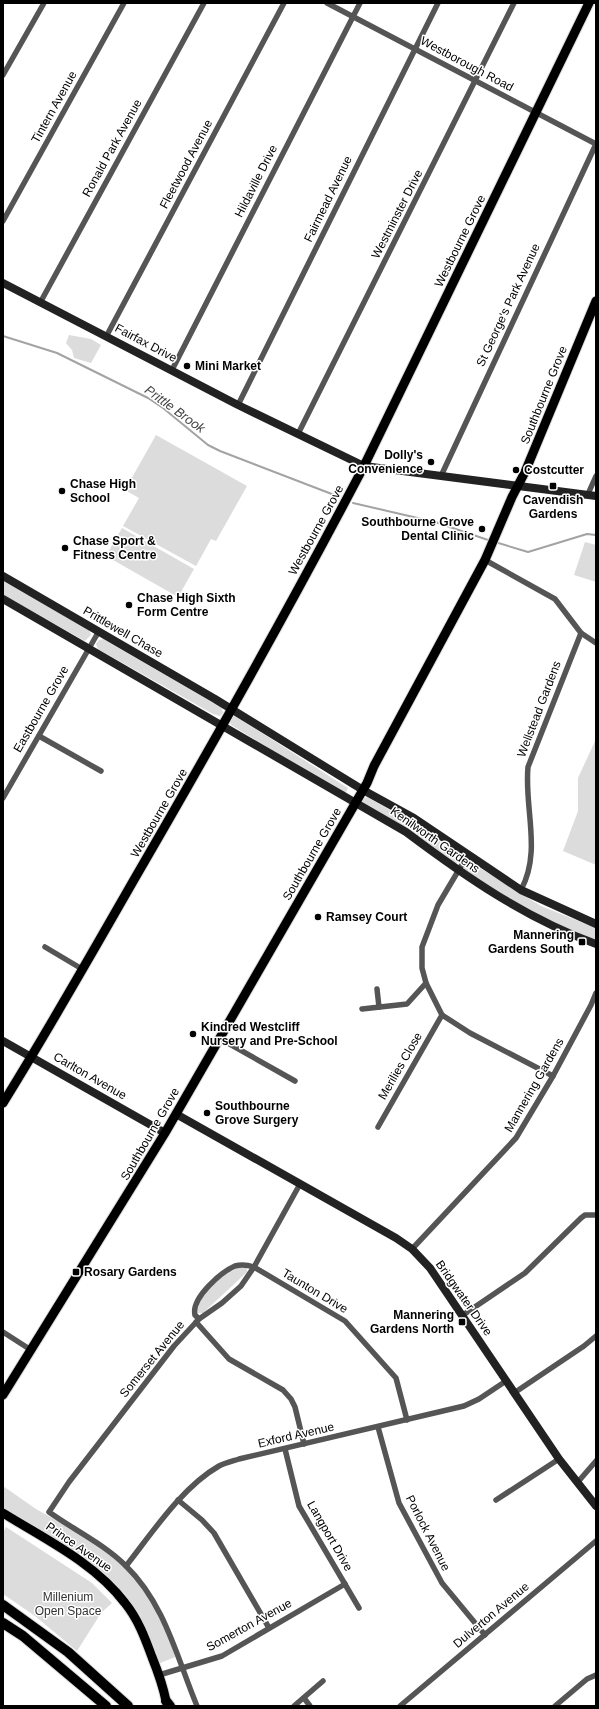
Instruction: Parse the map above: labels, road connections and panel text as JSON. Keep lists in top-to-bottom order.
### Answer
{
  "streets": {
    "main road": ["Westbourne Grove", "Southbourne Grove", "Prince Avenue"],
    "street": [
      "Westborough Road",
      "Tintern Avenue",
      "Ronald Park Avenue",
      "Fleetwood Avenue",
      "Hildaville Drive",
      "Fairmead Avenue",
      "Westminster Drive",
      "St George's Park Avenue",
      "Fairfax Drive",
      "Prittlewell Chase",
      "Eastbourne Grove",
      "Wellstead Gardens",
      "Kenilworth Gardens",
      "Merilies Close",
      "Carlton Avenue",
      "Mannering Gardens",
      "Taunton Drive",
      "Bridgwater Drive",
      "Somerset Avenue",
      "Exford Avenue",
      "Porlock Avenue",
      "Langport Drive",
      "Dulverton Avenue",
      "Somerton Avenue"
    ]
  },
  "crossings": [
    ["Westborough Road", "Hildaville Drive"],
    ["Westborough Road", "Fairmead Avenue"],
    ["Westborough Road", "Westminster Drive"],
    ["Westborough Road", "Westbourne Grove"],
    ["Westborough Road", "St George's Park Avenue"],
    ["Ronald Park Avenue", "Fairfax Drive"],
    ["Fleetwood Avenue", "Fairfax Drive"],
    ["Hildaville Drive", "Fairfax Drive"],
    ["Fairmead Avenue", "Fairfax Drive"],
    ["Westminster Drive", "Fairfax Drive"],
    ["Westbourne Grove", "Fairfax Drive"],
    ["Westbourne Grove", "Prittlewell Chase"],
    ["Westbourne Grove", "Kenilworth Gardens"],
    ["Westbourne Grove", "Carlton Avenue"],
    ["Southbourne Grove", "Kenilworth Gardens"],
    ["Southbourne Grove", "Carlton Avenue"],
    ["Southbourne Grove", "Bridgwater Drive"],
    ["Prittlewell Chase", "Eastbourne Grove"],
    ["Prittlewell Chase", "Kenilworth Gardens"],
    ["Wellstead Gardens", "Kenilworth Gardens"],
    ["Mannering Gardens", "Bridgwater Drive"],
    ["Taunton Drive", "Somerset Avenue"],
    ["Taunton Drive", "Exford Avenue"],
    ["Bridgwater Drive", "Somerset Avenue"],
    ["Bridgwater Drive", "Exford Avenue"],
    ["Somerset Avenue", "Exford Avenue"],
    ["Exford Avenue", "Porlock Avenue"],
    ["Exford Avenue", "Langport Drive"],
    ["Porlock Avenue", "Dulverton Avenue"],
    ["Langport Drive", "Somerton Avenue"],
    ["Prince Avenue", "Somerton Avenue"]
  ],
  "water": ["Prittle Brook"],
  "parks": ["Millenium Open Space"],
  "places": {
    "other": [
      "Mini Market",
      "Dolly's Convenience",
      "Costcutter",
      "Chase High School",
      "Southbourne Grove Dental Clinic",
      "Chase Sport & Fitness Centre",
      "Chase High Sixth Form Centre",
      "Ramsey Court",
      "Kindred Westcliff Nursery and Pre-School",
      "Southbourne Grove Surgery"
    ],
    "transit": [
      "Cavendish Gardens",
      "Mannering Gardens South",
      "Rosary Gardens",
      "Mannering Gardens North"
    ]
  }
}
